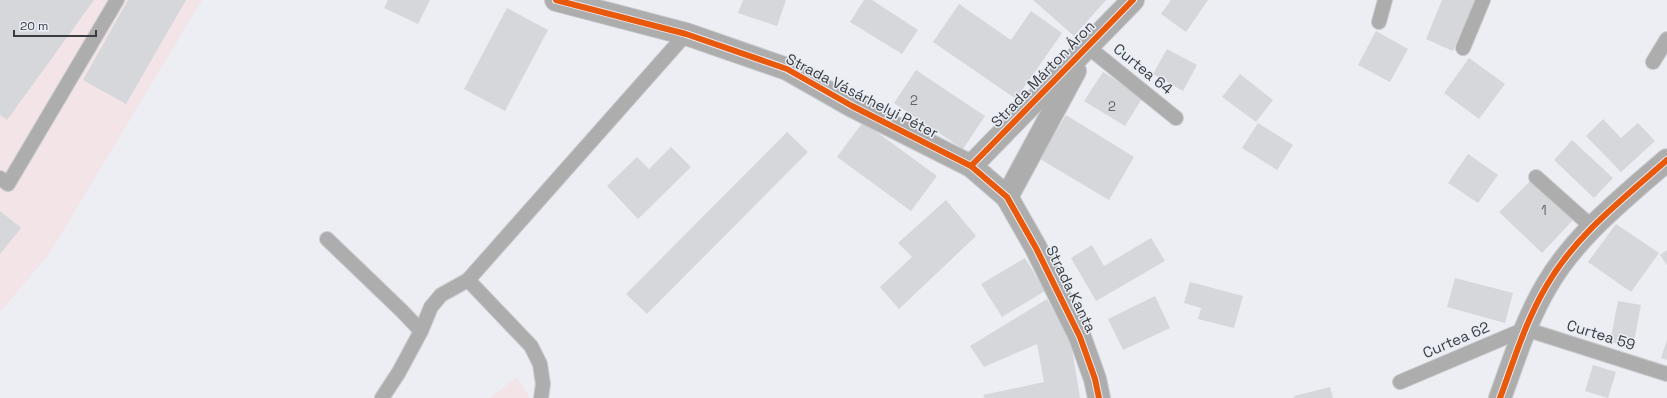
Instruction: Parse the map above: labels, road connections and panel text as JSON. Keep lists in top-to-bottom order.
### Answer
{
  "streets": {
    "street": ["Strada Márton Áron", "Strada Vásárhelyi Péter", "Strada Kanta"],
    "lane": ["Curtea 64", "Curtea 59", "Curtea 62"]
  },
  "crossings": [
    ["Curtea 64", "Strada Márton Áron"],
    ["Strada Márton Áron", "Strada Vásárhelyi Péter"],
    ["Strada Márton Áron", "Strada Kanta"],
    ["Strada Vásárhelyi Péter", "Strada Kanta"],
    ["Curtea 59", "Curtea 62"]
  ],
  "house_numbers": ["2", "2", "1"],
  "scale_bar": "20 m"
}
